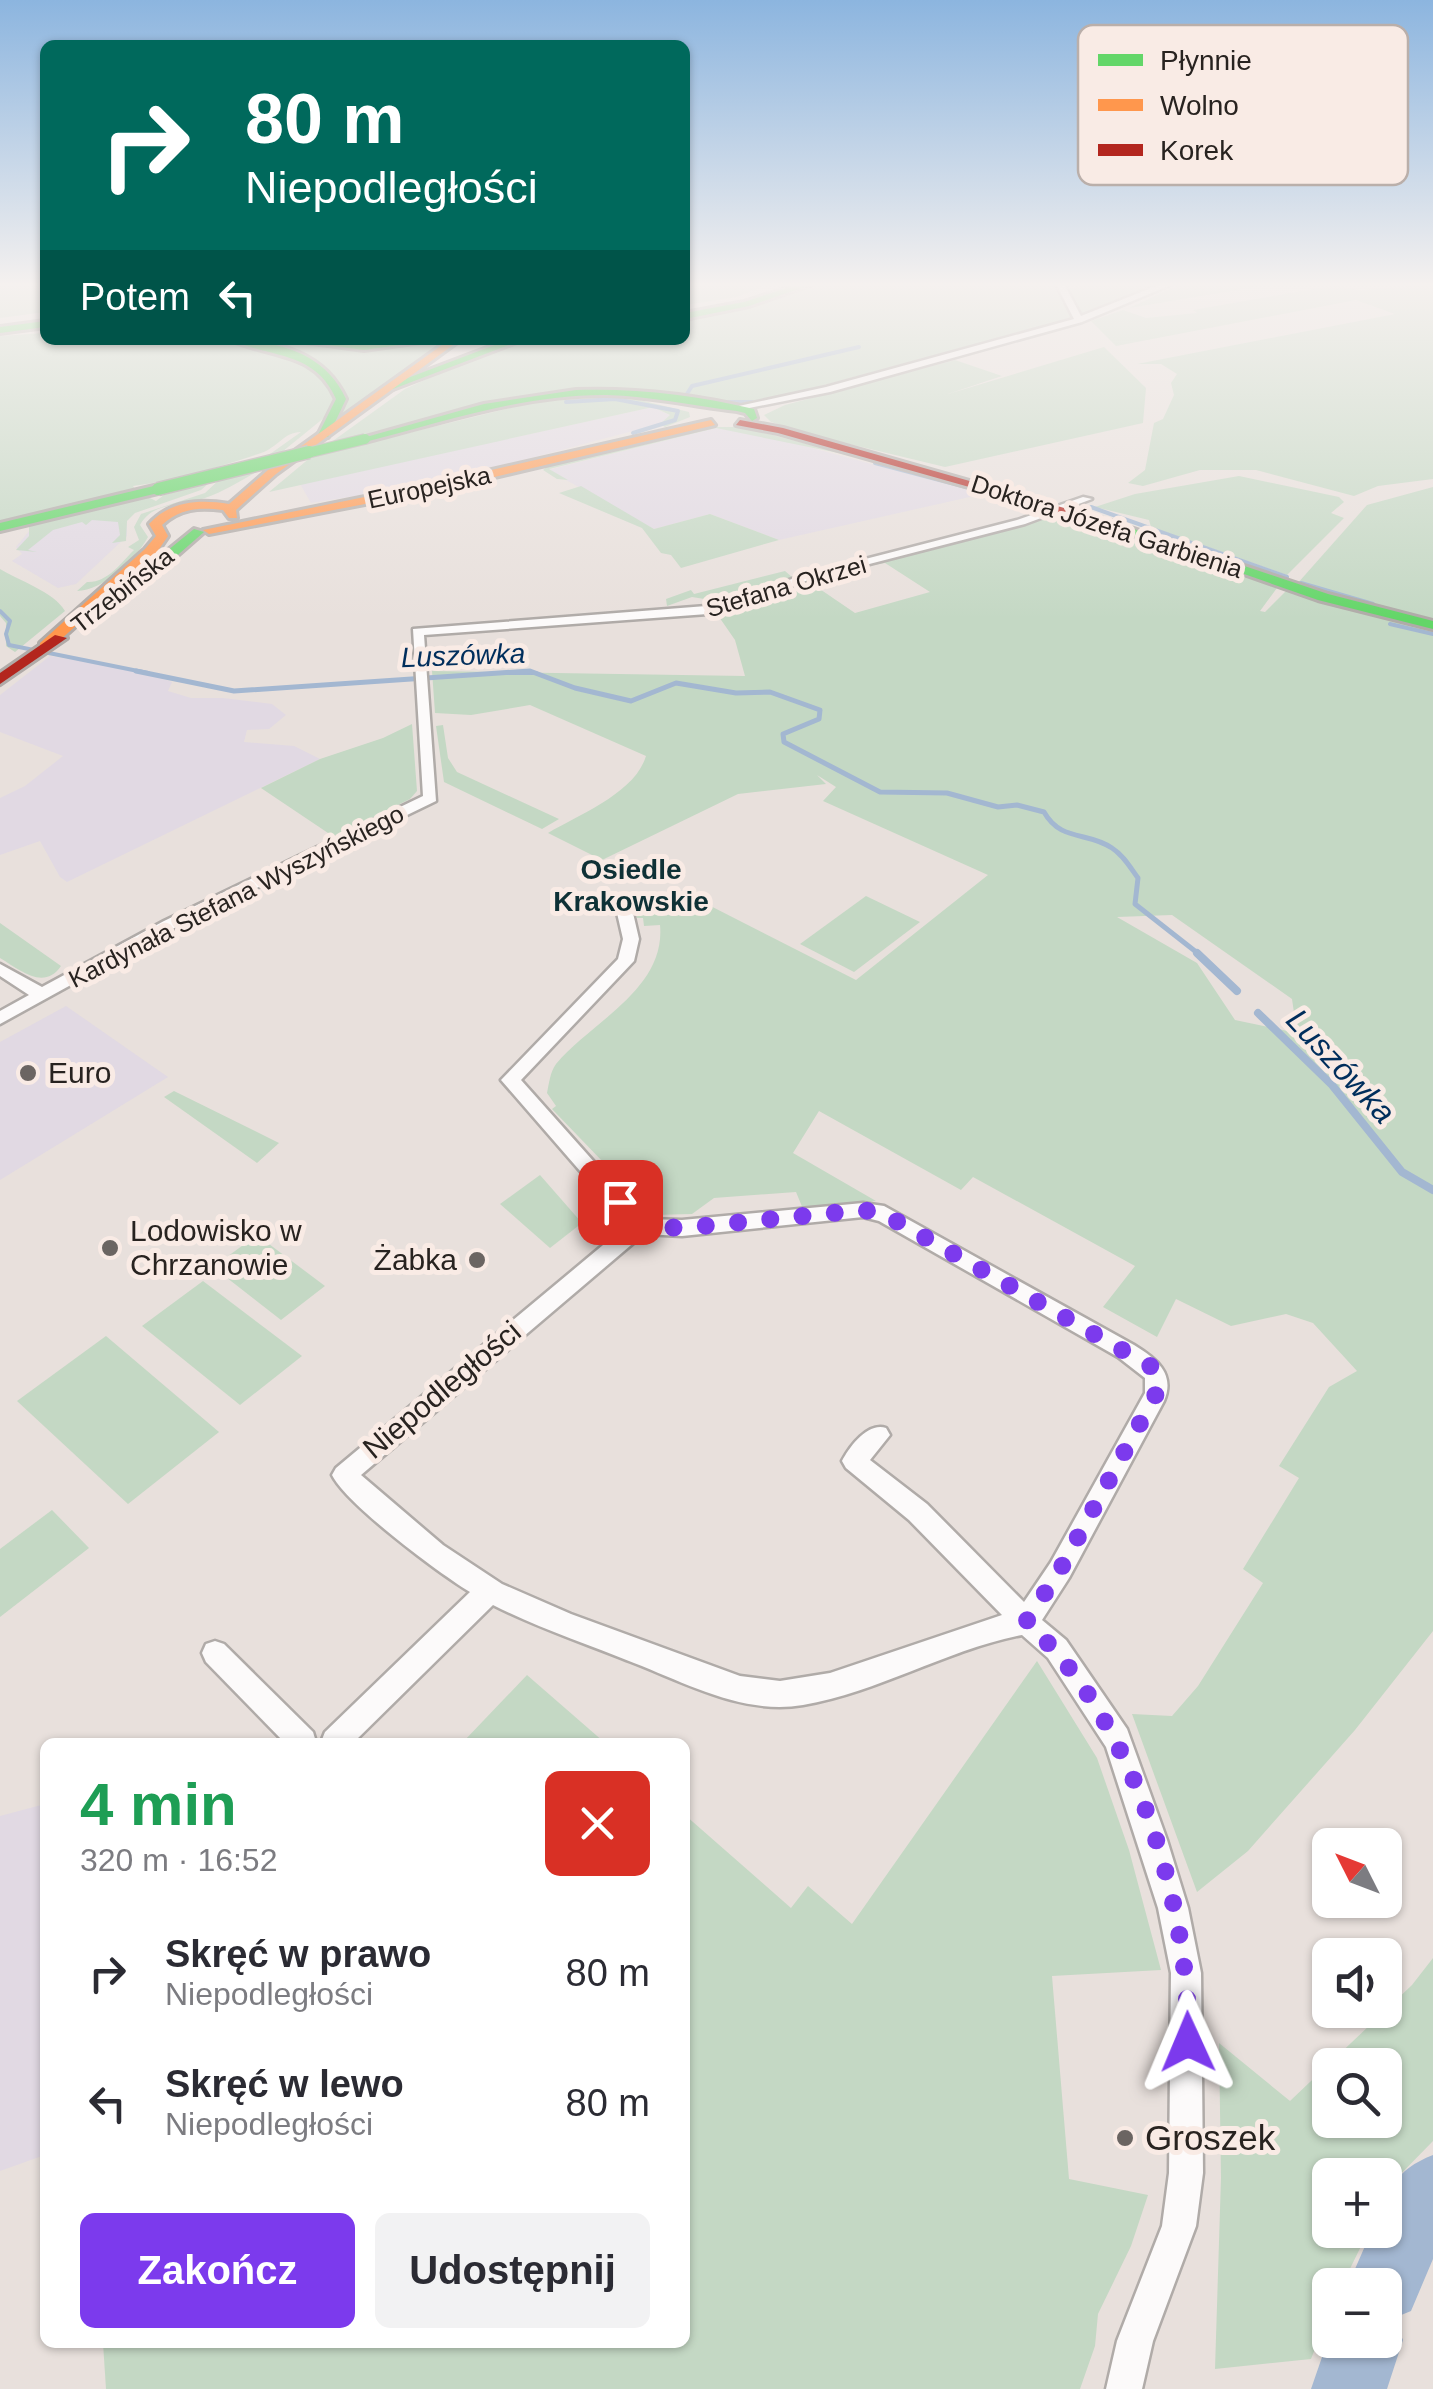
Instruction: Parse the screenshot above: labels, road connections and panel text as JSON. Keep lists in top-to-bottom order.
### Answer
{
  "streets": {
    "main road": ["Europejska", "Doktora Józefa Garbienia", "Trzebińska"],
    "street": ["Stefana Okrzei", "Kardynała Stefana Wyszyńskiego", "Niepodległości"]
  },
  "crossings": [
    ["Europejska", "Doktora Józefa Garbienia"],
    ["Europejska", "Trzebińska"],
    ["Doktora Józefa Garbienia", "Stefana Okrzei"],
    ["Stefana Okrzei", "Kardynała Stefana Wyszyńskiego"]
  ],
  "districts": ["Osiedle Krakowskie"],
  "water": ["Luszówka"],
  "places": [
    "Euro",
    "Lodowisko w Chrzanowie",
    "Żabka",
    "Groszek"
  ],
  "legend": ["Płynnie", "Wolno", "Korek"],
  "north": "top left",
  "page": {
    "turn": ["80 m", "Niepodległości"],
    "then": "Potem",
    "heading": ["4 min", "320 m · 16:52"],
    "map_buttons": ["+", "−"],
    "list": [
      {
        "name": "Skręć w prawo",
        "note": "Niepodległości",
        "value": "80 m"
      },
      {
        "name": "Skręć w lewo",
        "note": "Niepodległości",
        "value": "80 m"
      }
    ],
    "buttons": ["Zakończ", "Udostępnij"]
  }
}
